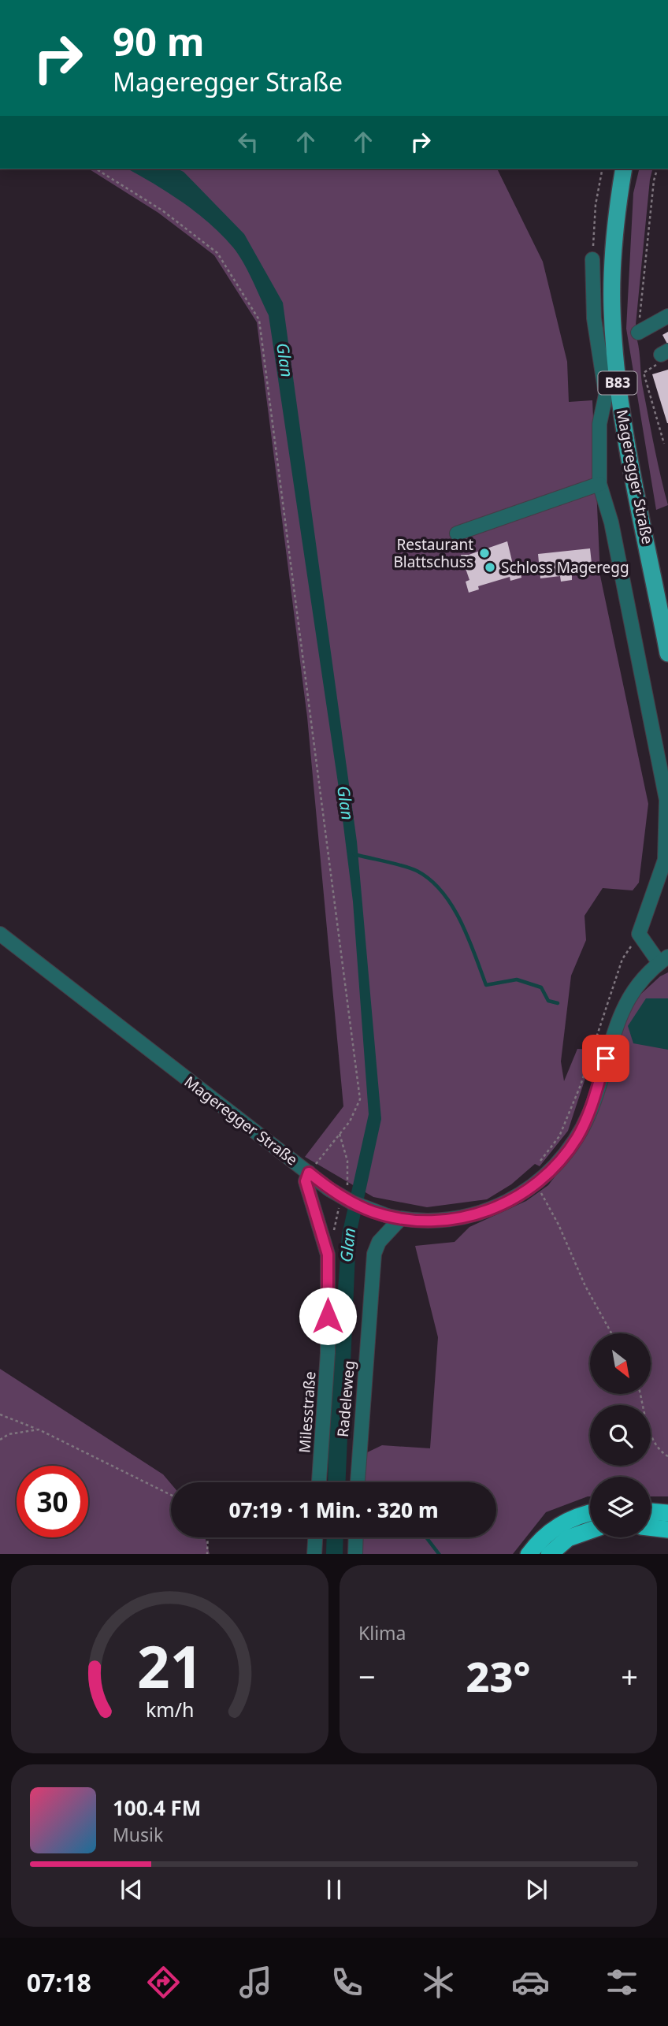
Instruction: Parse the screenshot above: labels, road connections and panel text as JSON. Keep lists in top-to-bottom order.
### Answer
{
  "streets": {
    "main road": ["B83", "Mageregger Straße"],
    "street": ["Radeleweg", "Milesstraße"]
  },
  "crossings": [
    ["Mageregger Straße", "Radeleweg"],
    ["Mageregger Straße", "Milesstraße"]
  ],
  "water": ["Glan"],
  "places": ["Restaurant Blattschuss", "Schloss Mageregg"],
  "north": "bottom right",
  "page": {
    "turn": ["90 m", "Mageregger Straße"],
    "limit": "30",
    "trip": "07:19 · 1 Min. · 320 m",
    "tile": "Klima",
    "heat": ["−", "23°", "+"],
    "song": ["100.4 FM", "Musik"],
    "tabs": "07:18",
    "gauge": ["21", "km/h"]
  }
}
